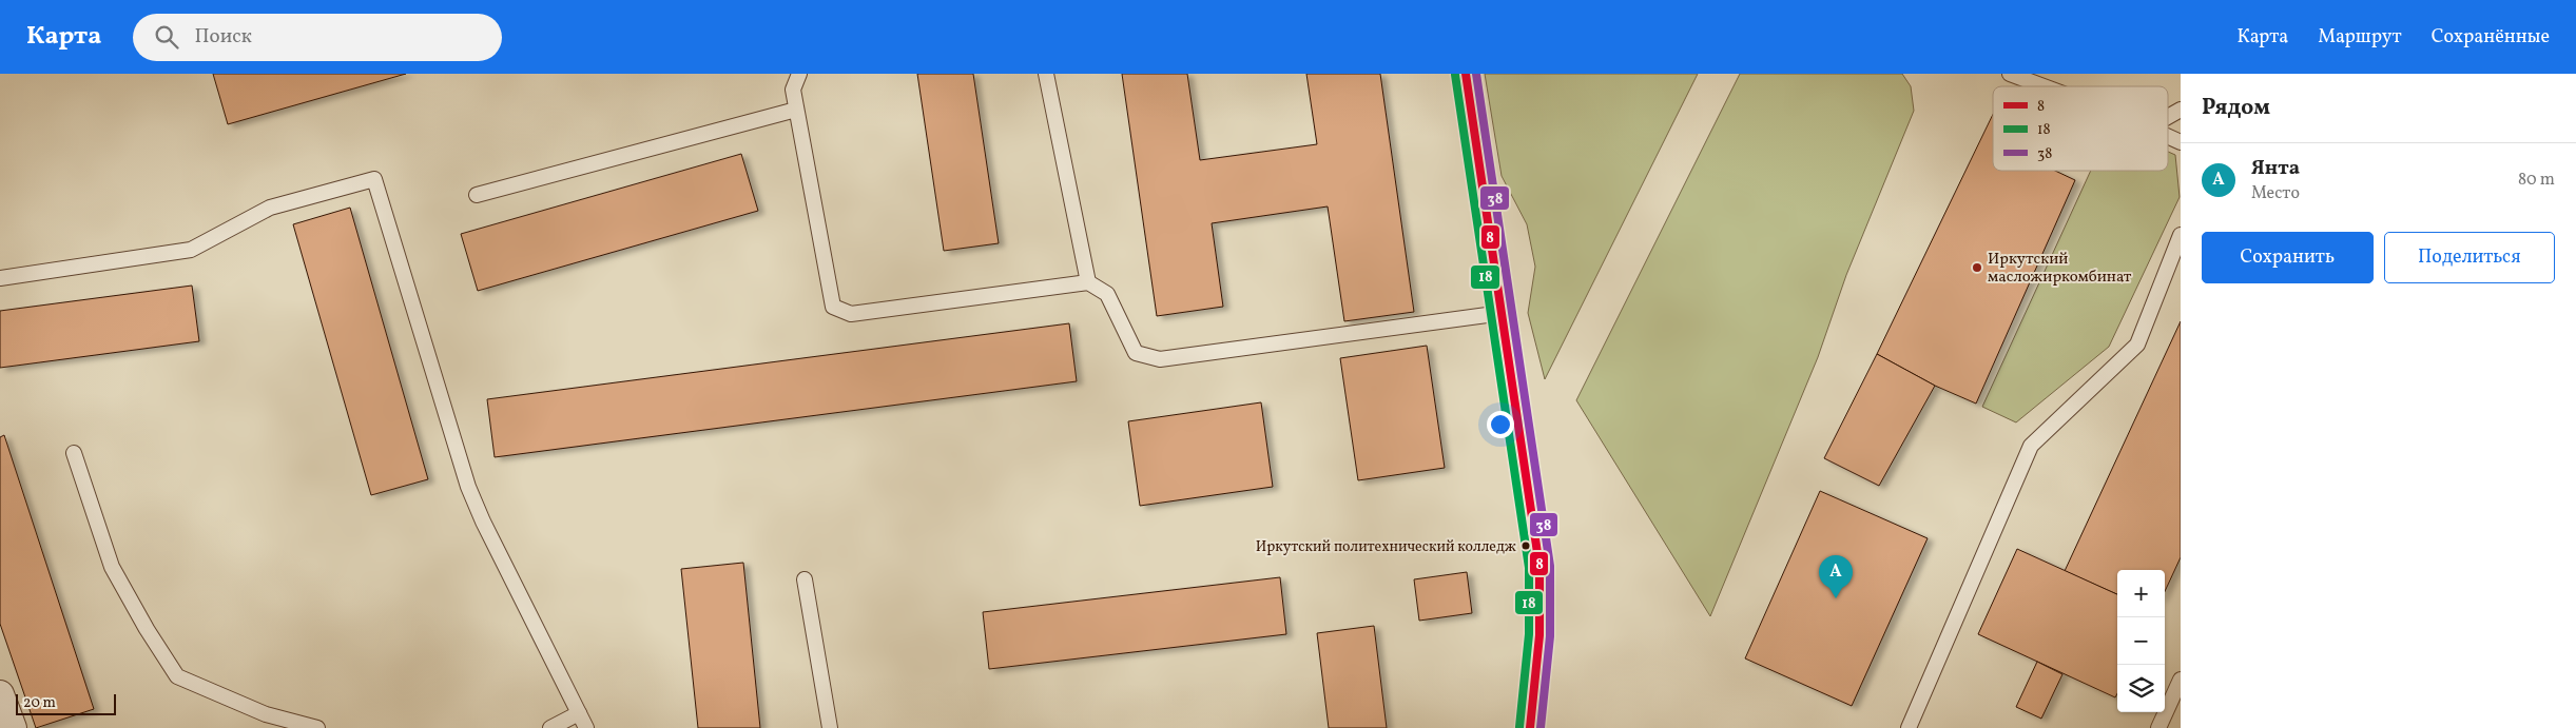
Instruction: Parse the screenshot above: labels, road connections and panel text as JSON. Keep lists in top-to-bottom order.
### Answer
{
  "places": ["Иркутский масложиркомбинат", "Иркутский политехнический колледж"],
  "lines": ["transit line 8", "transit line 38", "transit line 18"],
  "legend": ["8", "18", "38"],
  "scale_bar": "20 m",
  "page": {
    "header": "Карта",
    "search": "Поиск",
    "nav": ["Карта", "Маршрут", "Сохранённые"],
    "heading": "Рядом",
    "list": [
      {
        "mark": "A",
        "name": "Янта",
        "note": "Место",
        "value": "80 m"
      }
    ],
    "buttons": ["Сохранить", "Поделиться"],
    "pins": "A",
    "map_buttons": ["+", "−"],
    "scale": "20 m"
  }
}
